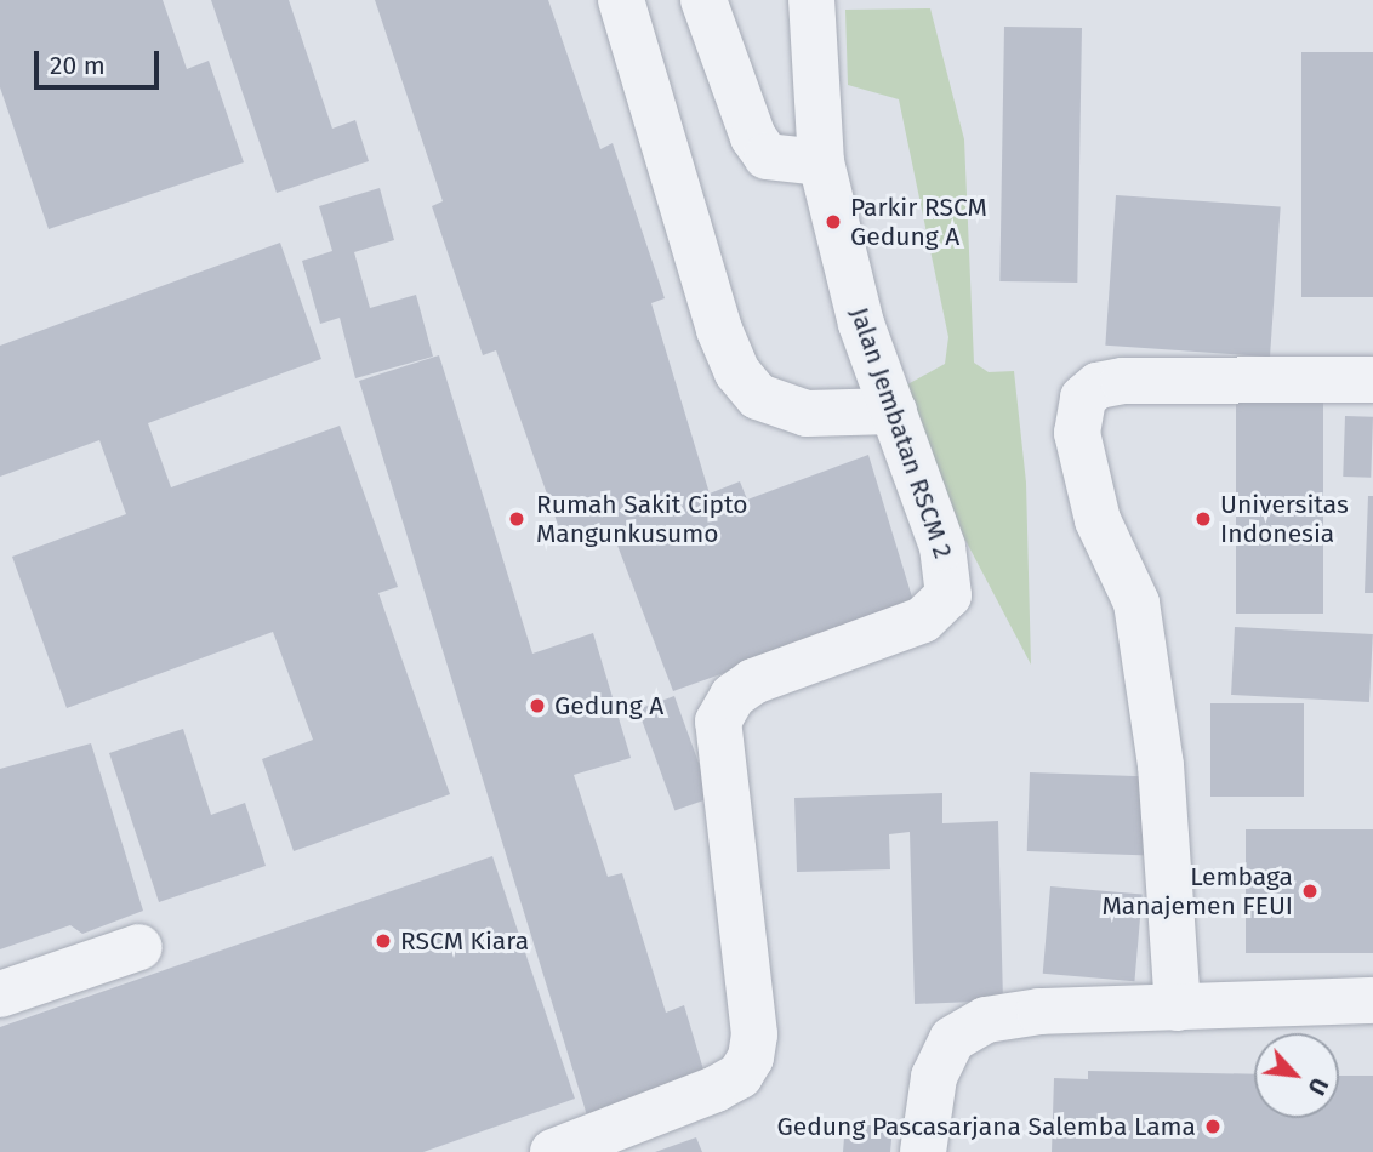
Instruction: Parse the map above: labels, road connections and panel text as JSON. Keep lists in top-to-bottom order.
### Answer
{
  "streets": {
    "lane": ["Jalan Jembatan RSCM 2"]
  },
  "places": [
    "Parkir RSCM Gedung A",
    "Rumah Sakit Cipto Mangunkusumo",
    "Universitas Indonesia",
    "Gedung A",
    "Lembaga Manajemen FEUI",
    "RSCM Kiara",
    "Gedung Pascasarjana Salemba Lama"
  ],
  "scale_bar": "20 m",
  "north": "bottom right"
}
